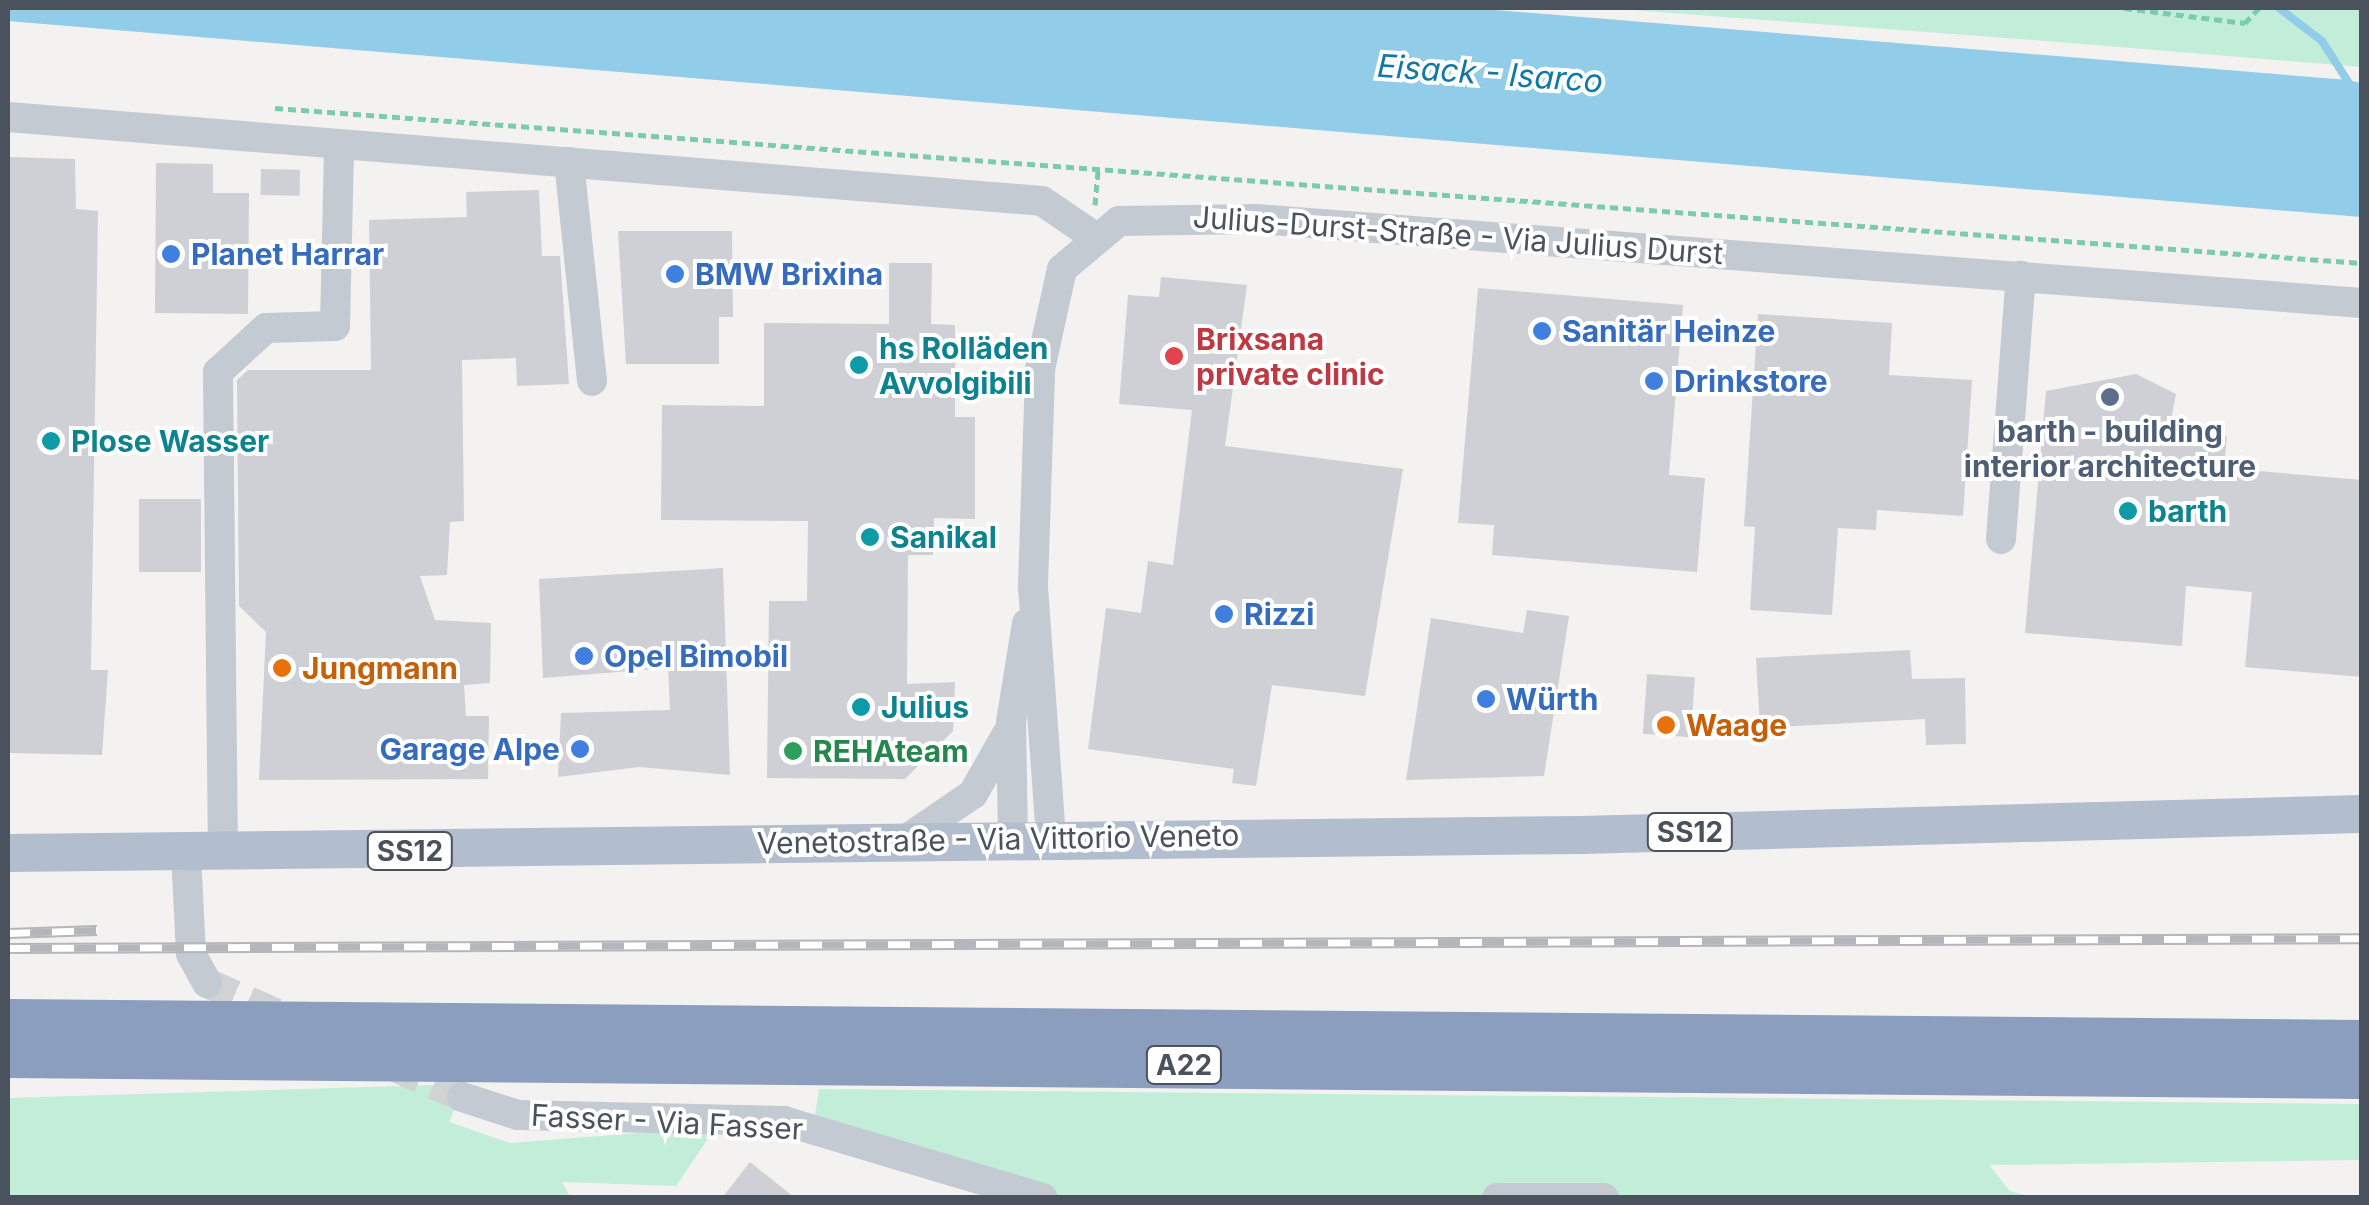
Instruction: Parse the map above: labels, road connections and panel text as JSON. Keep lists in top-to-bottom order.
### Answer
{
  "streets": {
    "highway": ["A22"],
    "main road": ["SS12", "Venetostraße - Via Vittorio Veneto"],
    "street": ["Julius-Durst-Straße - Via Julius Durst", "Fasser - Via Fasser"]
  },
  "water": ["Eisack - Isarco"],
  "places": [
    "Planet Harrar",
    "BMW Brixina",
    "Sanitär Heinze",
    "Brixsana private clinic",
    "hs Rolläden Avvolgibili",
    "Drinkstore",
    "barth - building interior architecture",
    "Plose Wasser",
    "barth",
    "Sanikal",
    "Rizzi",
    "Opel Bimobil",
    "Jungmann",
    "Würth",
    "Julius",
    "Waage",
    "Garage Alpe",
    "REHAteam"
  ]
}
